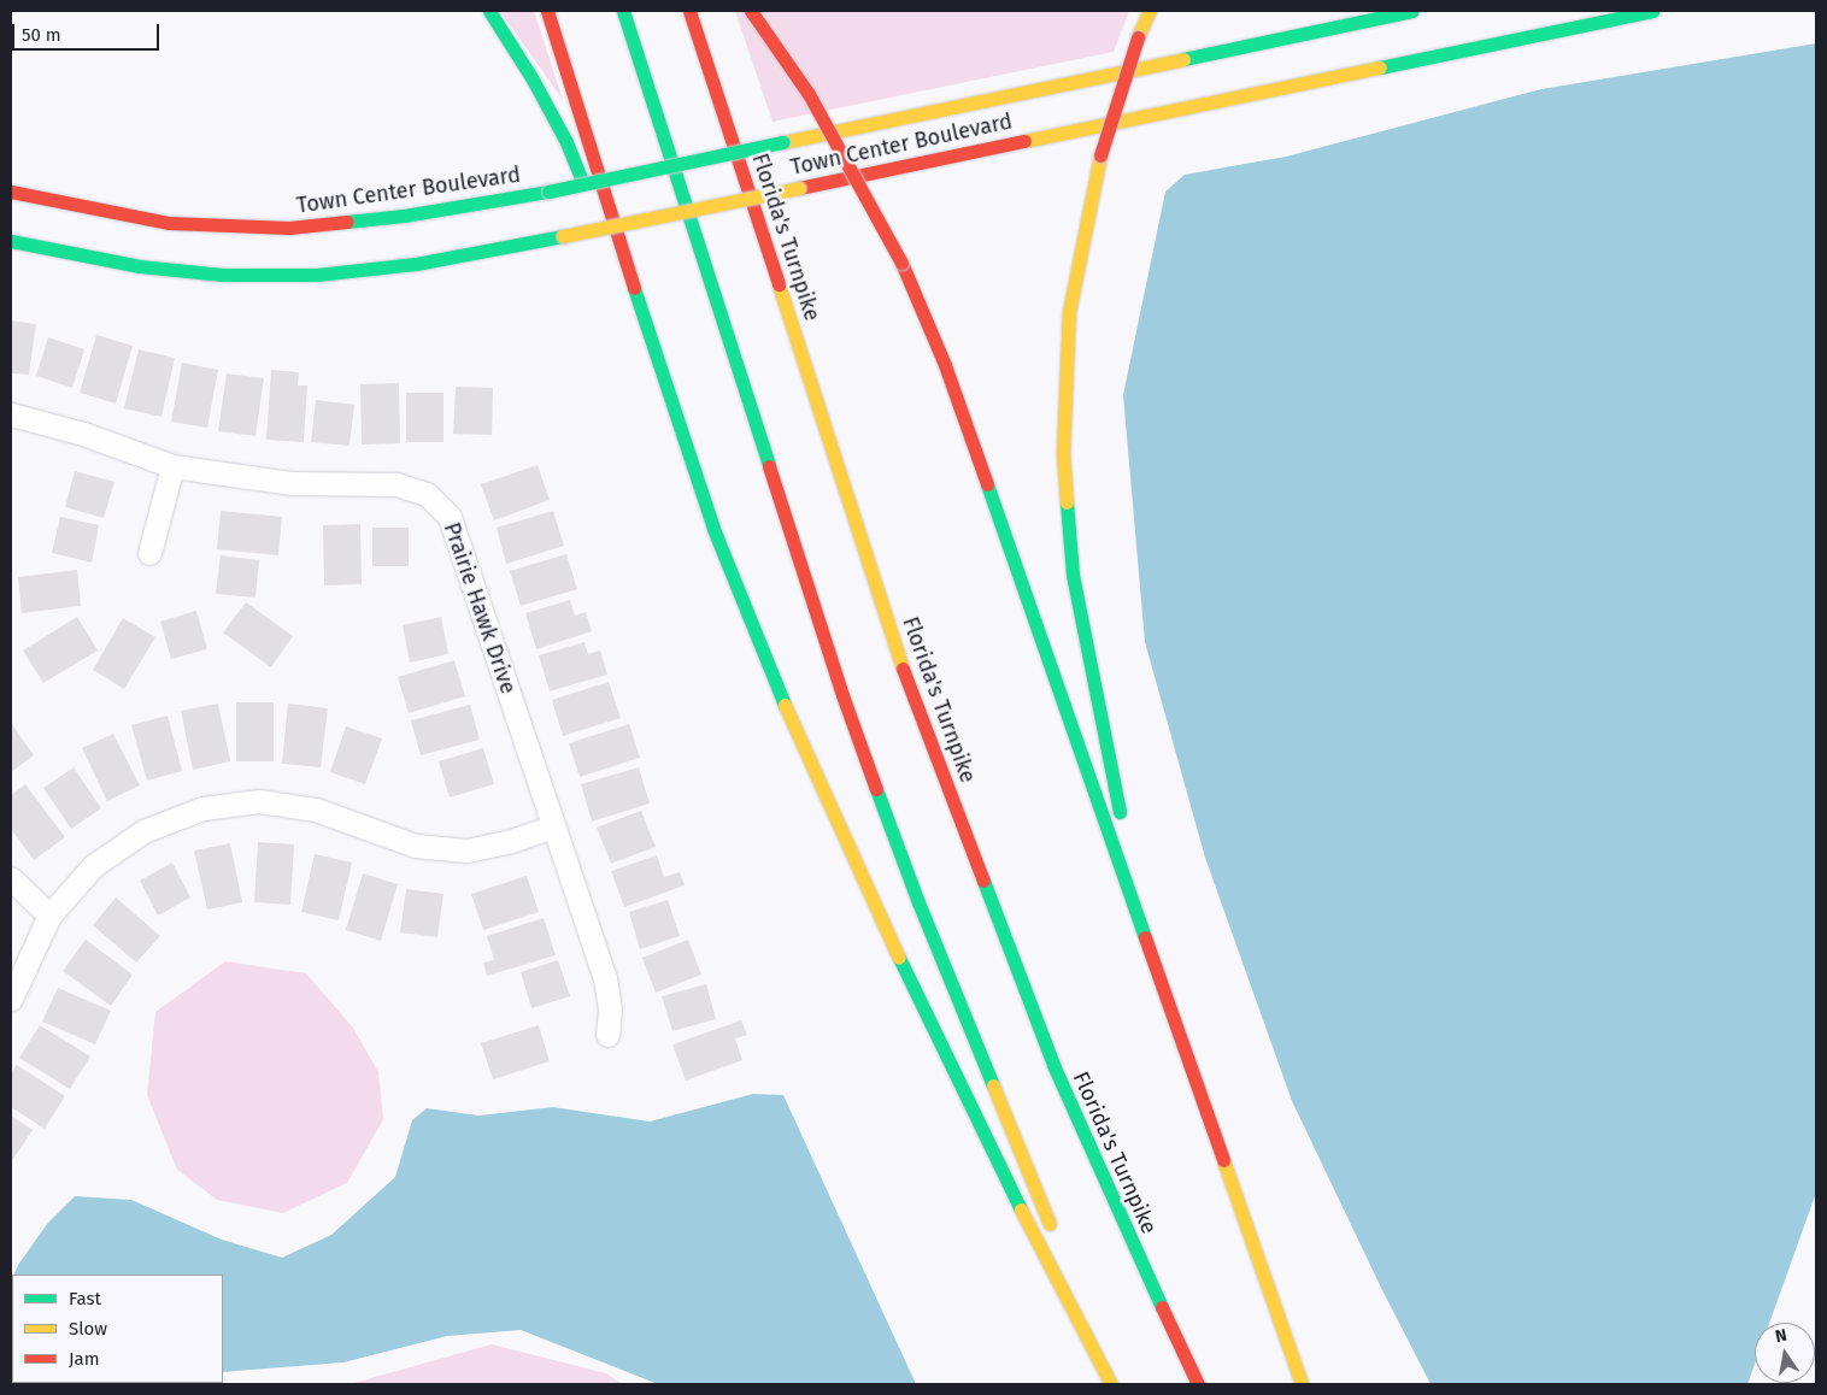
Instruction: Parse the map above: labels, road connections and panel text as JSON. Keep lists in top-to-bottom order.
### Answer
{
  "streets": {
    "main road": ["Town Center Boulevard", "Florida's Turnpike"],
    "street": ["Prairie Hawk Drive"]
  },
  "legend": ["Fast", "Slow", "Jam"],
  "scale_bar": "50 m",
  "north": "top"
}
